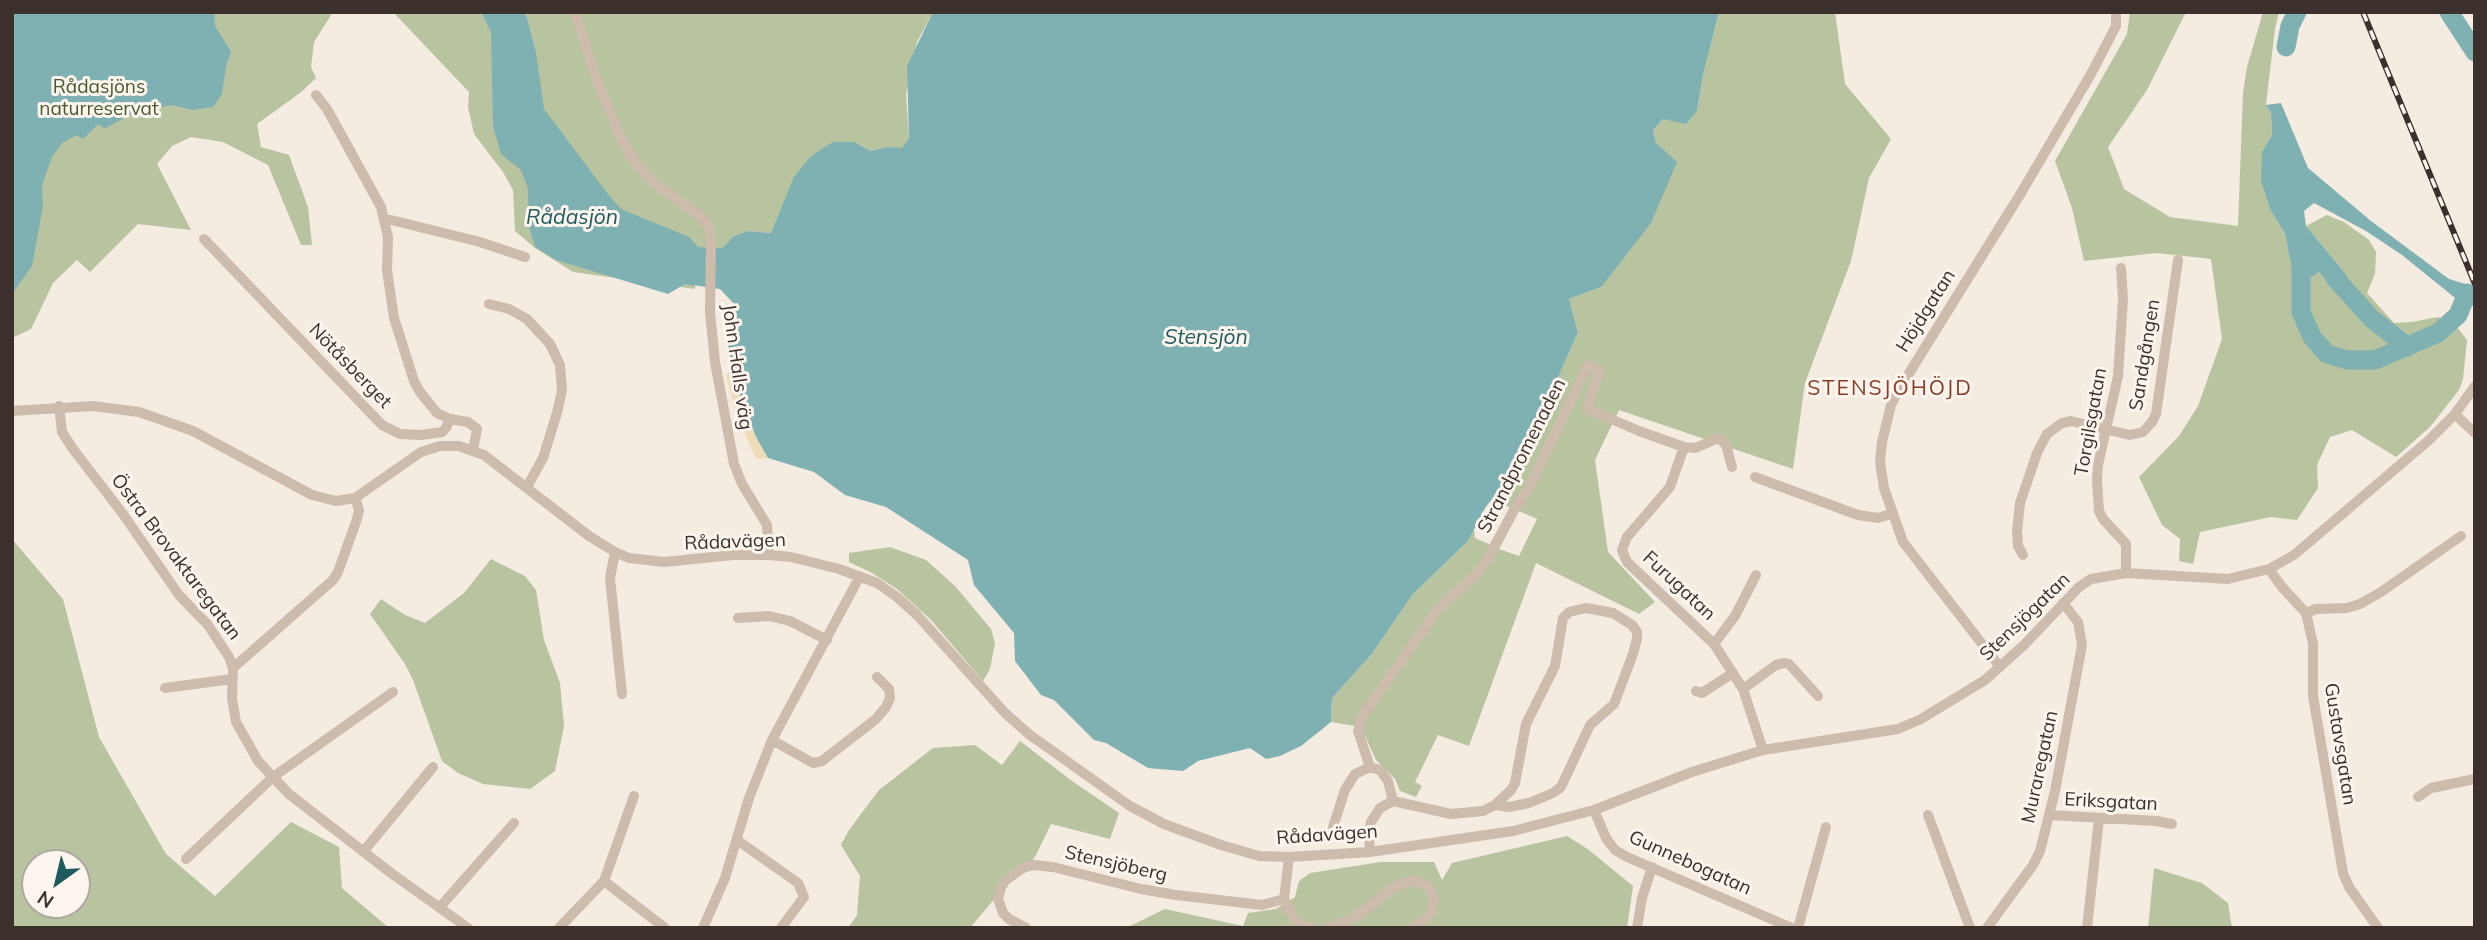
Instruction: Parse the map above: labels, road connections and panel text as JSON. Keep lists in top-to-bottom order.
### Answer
{
  "streets": {
    "street": [
      "Höjdgatan",
      "Sandgången",
      "Nötåsberget",
      "John Halls väg",
      "Torgilsgatan",
      "Strandpromenaden",
      "Rådavägen",
      "Östra Brovaktaregatan",
      "Furugatan",
      "Stensjögatan",
      "Gustavsgatan",
      "Muraregatan",
      "Eriksgatan",
      "Gunnebogatan",
      "Stensjöberg"
    ]
  },
  "crossings": [
    ["Höjdgatan", "Stensjögatan"],
    ["Sandgången", "Torgilsgatan"],
    ["John Halls väg", "Rådavägen"],
    ["Torgilsgatan", "Stensjögatan"],
    ["Strandpromenaden", "Furugatan"],
    ["Rådavägen", "Stensjögatan"],
    ["Rådavägen", "Gunnebogatan"],
    ["Furugatan", "Stensjögatan"],
    ["Stensjögatan", "Muraregatan"],
    ["Stensjögatan", "Gunnebogatan"],
    ["Muraregatan", "Eriksgatan"]
  ],
  "districts": ["STENSJÖHÖJD"],
  "water": ["Rådasjön", "Stensjön"],
  "parks": ["Rådasjöns naturreservat"],
  "north": "bottom left"
}
